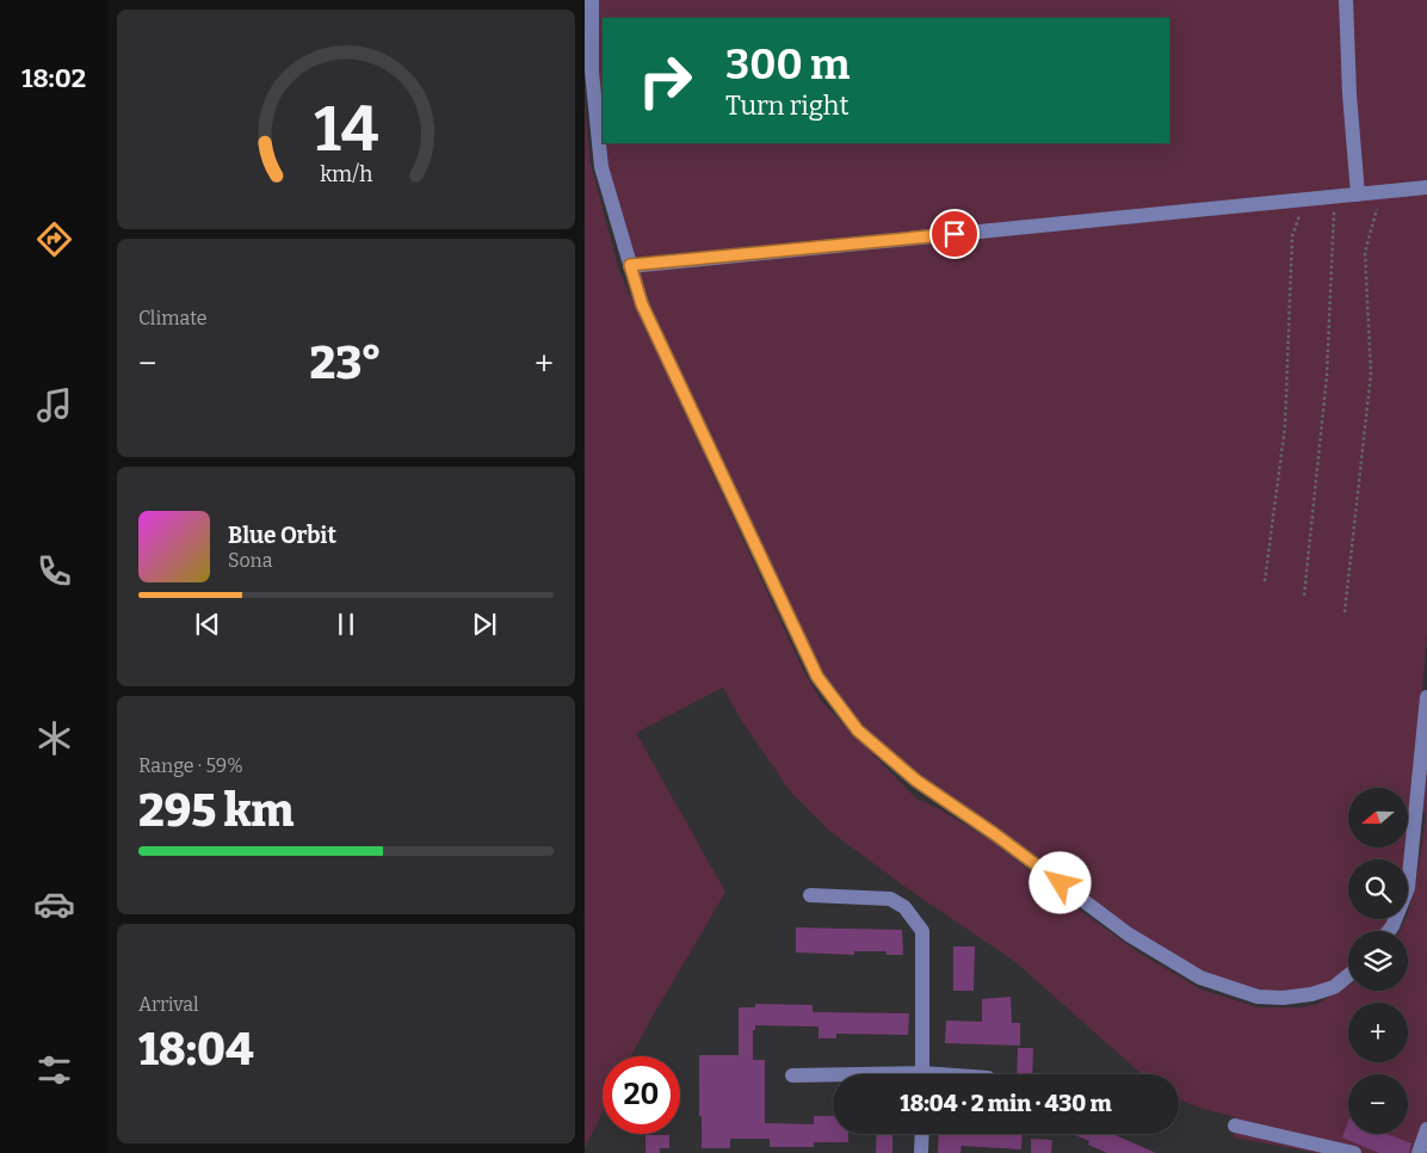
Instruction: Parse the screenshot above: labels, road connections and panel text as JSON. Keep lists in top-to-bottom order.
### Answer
{
  "north": "left",
  "page": {
    "tabs": "18:02",
    "turn": ["300 m", "Turn right"],
    "tile": [
      "Climate",
      ["Range · 59%", "295 km"],
      ["Arrival", "18:04"]
    ],
    "heat": ["−", "23°", "+"],
    "song": ["Blue Orbit", "Sona"],
    "map_buttons": ["+", "−"],
    "limit": "20",
    "trip": "18:04 · 2 min · 430 m",
    "gauge": ["14", "km/h"]
  }
}
